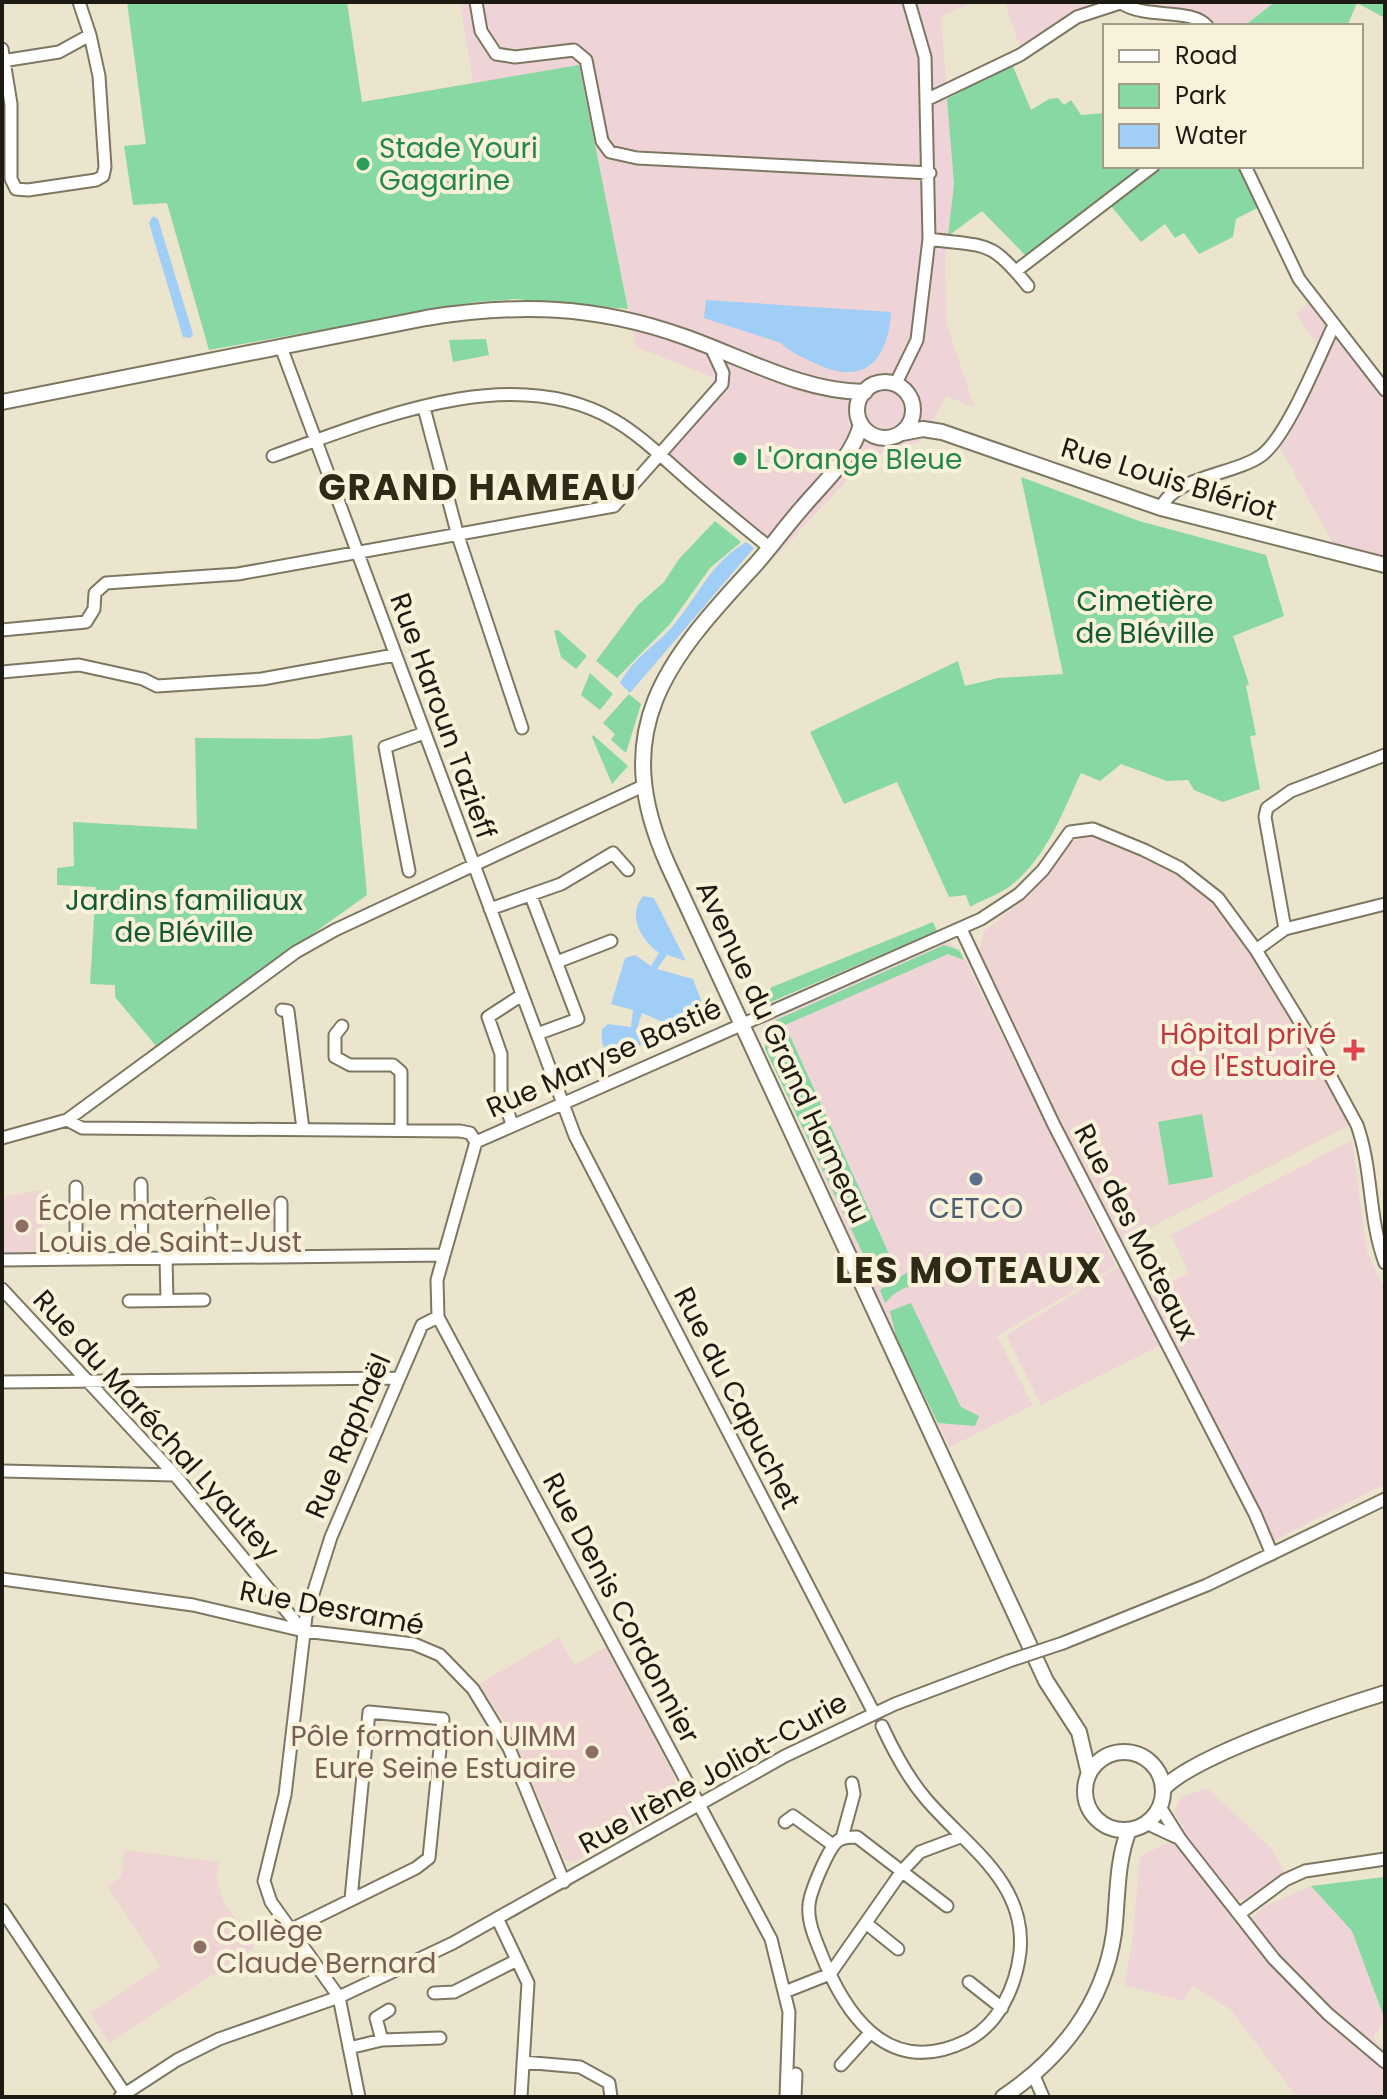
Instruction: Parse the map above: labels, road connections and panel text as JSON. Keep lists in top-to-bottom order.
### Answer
{
  "streets": {
    "main road": ["Rue Louis Blériot", "Avenue du Grand Hameau"],
    "street": [
      "Rue Haroun Tazieff",
      "Rue Maryse Bastié",
      "Rue des Moteaux",
      "Rue du Capuchet",
      "Rue du Maréchal Lyautey",
      "Rue Raphaël",
      "Rue Desramé",
      "Rue Denis Cordonnier",
      "Rue Irène Joliot-Curie"
    ]
  },
  "crossings": [
    ["Rue Louis Blériot", "Avenue du Grand Hameau"],
    ["Rue Haroun Tazieff", "Rue Maryse Bastié"],
    ["Rue Haroun Tazieff", "Rue du Capuchet"],
    ["Avenue du Grand Hameau", "Rue Maryse Bastié"],
    ["Rue Maryse Bastié", "Rue des Moteaux"],
    ["Rue Maryse Bastié", "Rue du Capuchet"],
    ["Rue Maryse Bastié", "Rue Denis Cordonnier"],
    ["Rue des Moteaux", "Rue Irène Joliot-Curie"],
    ["Rue du Capuchet", "Rue Irène Joliot-Curie"],
    ["Rue du Maréchal Lyautey", "Rue Raphaël"],
    ["Rue du Maréchal Lyautey", "Rue Desramé"],
    ["Rue Raphaël", "Rue Desramé"],
    ["Rue Raphaël", "Rue Denis Cordonnier"],
    ["Rue Raphaël", "Rue Irène Joliot-Curie"],
    ["Rue Desramé", "Rue Irène Joliot-Curie"],
    ["Rue Denis Cordonnier", "Rue Irène Joliot-Curie"]
  ],
  "districts": ["GRAND HAMEAU", "LES MOTEAUX"],
  "parks": ["Cimetière de Bléville", "Jardins familiaux de Bléville"],
  "places": {
    "other": [
      "Stade Youri Gagarine",
      "L'Orange Bleue",
      "CETCO",
      "École maternelle Louis de Saint-Just",
      "Pôle formation UIMM Eure Seine Estuaire",
      "Collège Claude Bernard"
    ],
    "health": ["Hôpital privé de l'Estuaire"]
  },
  "legend": ["Road", "Park", "Water"]
}
